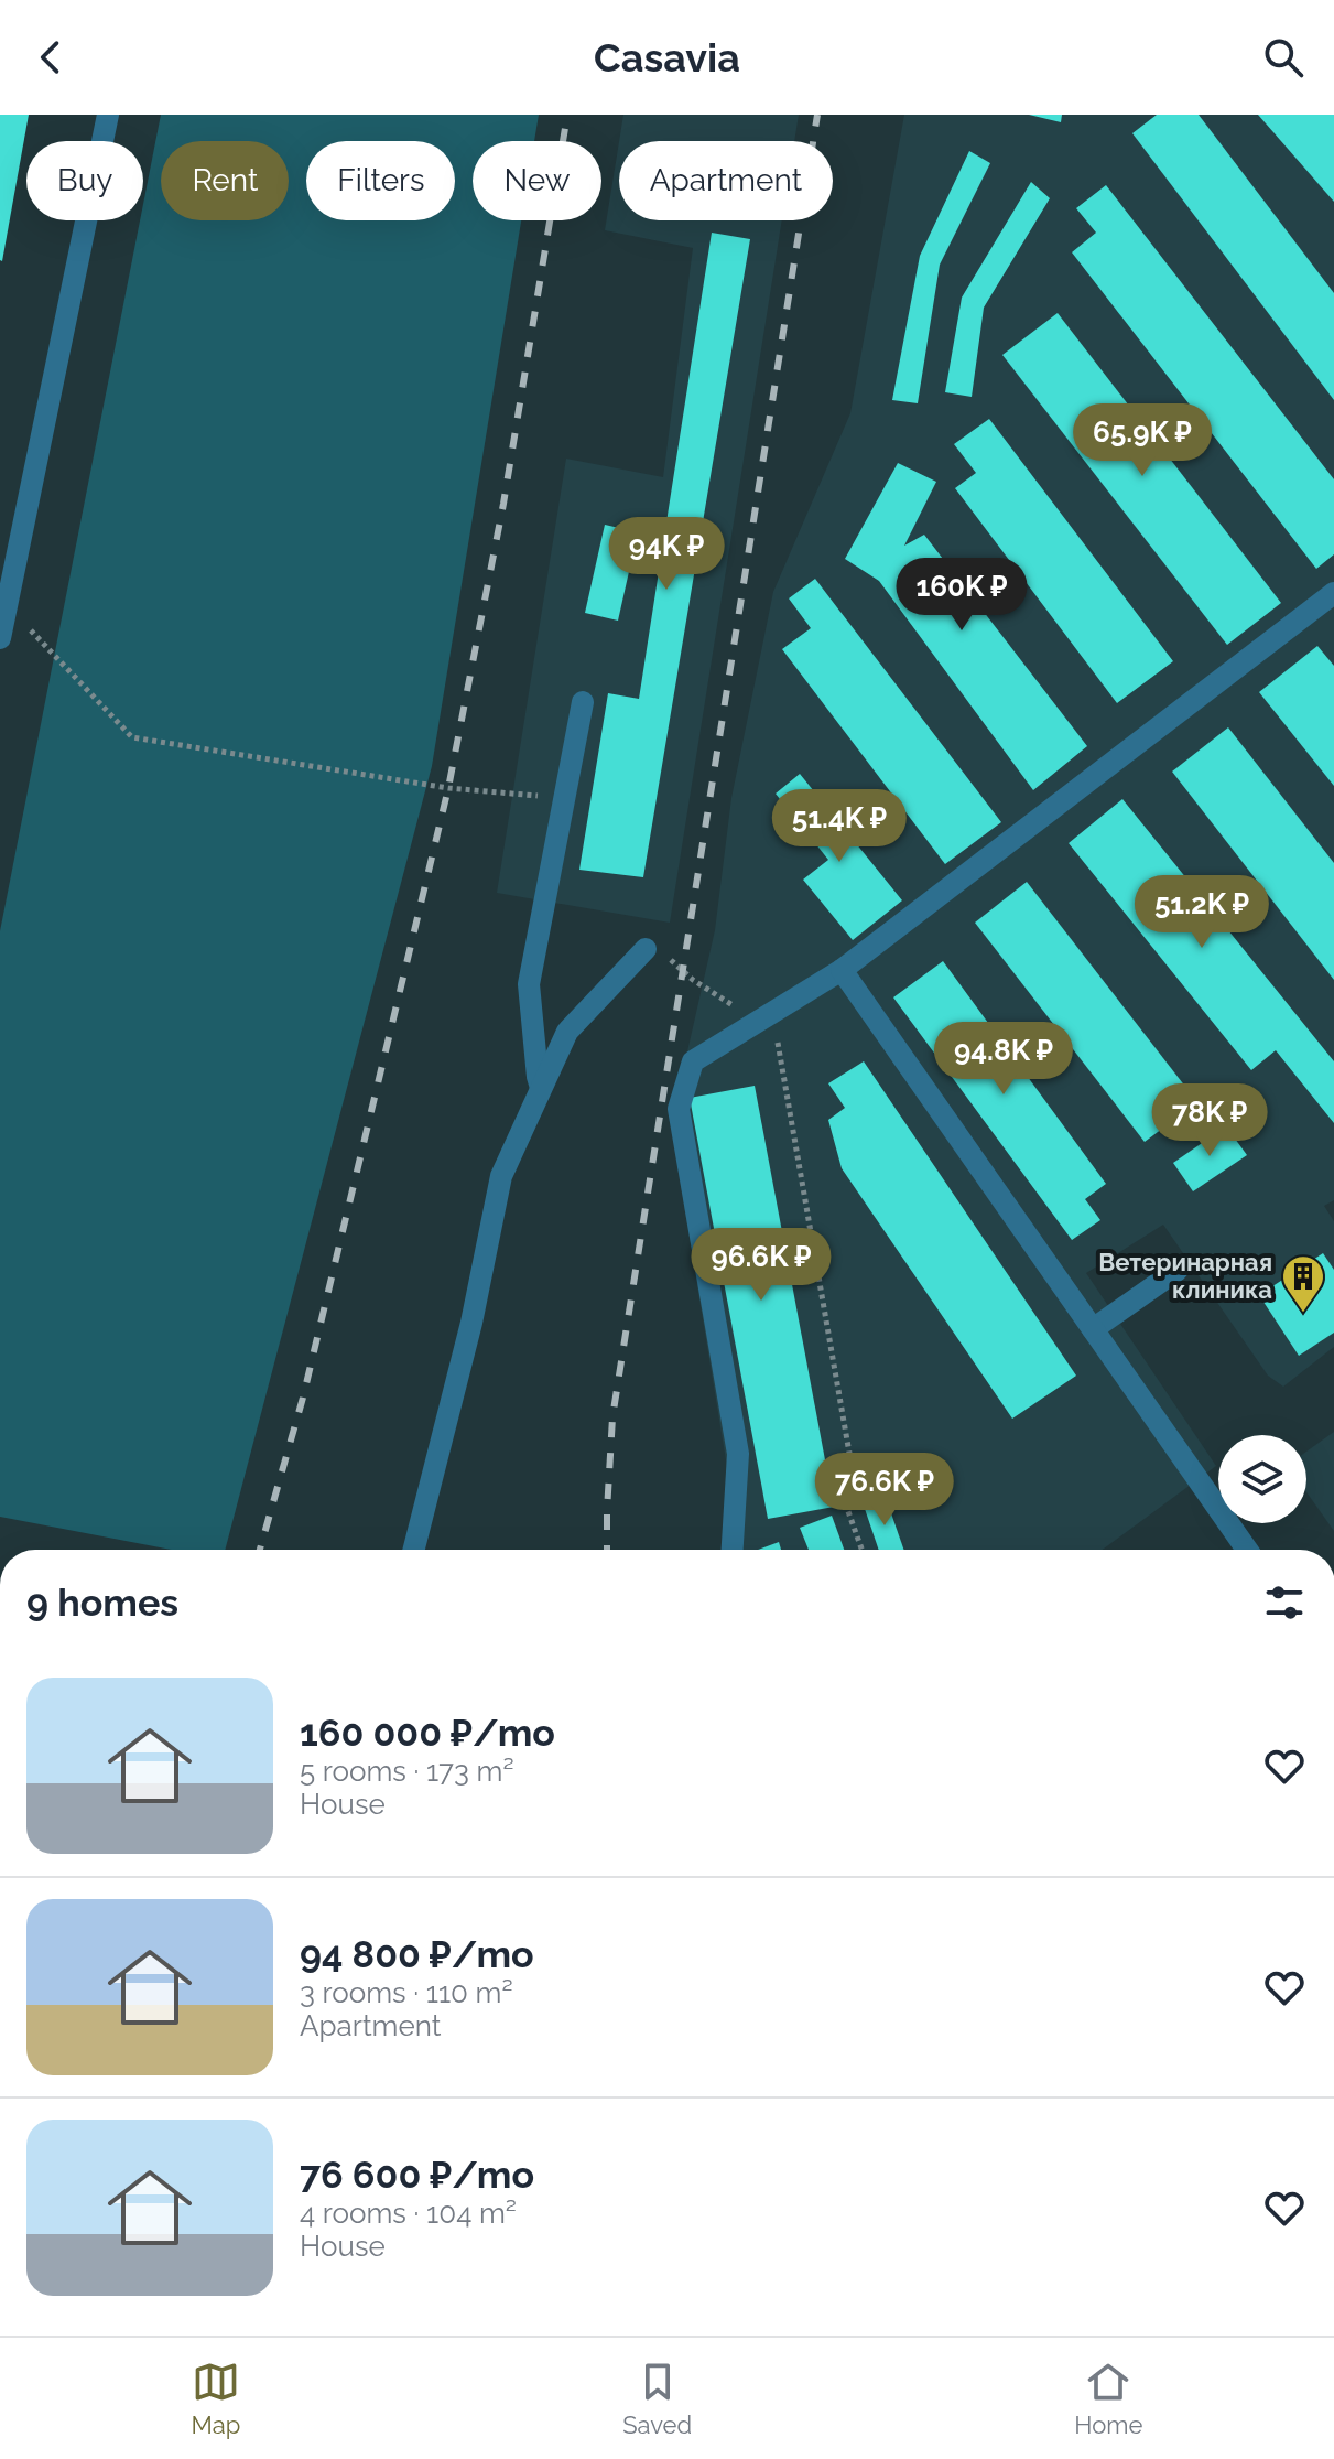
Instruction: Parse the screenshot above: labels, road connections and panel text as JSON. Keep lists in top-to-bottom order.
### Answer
{
  "places": {
    "building": ["Ветеринарная клиника"]
  },
  "page": {
    "header": "Casavia",
    "chip": [
      "Buy",
      "Rent",
      "Filters",
      "New",
      "Apartment"
    ],
    "price": [
      "65.9K ₽",
      "94K ₽",
      "160K ₽",
      "51.4K ₽",
      "51.2K ₽",
      "94.8K ₽",
      "78K ₽",
      "96.6K ₽",
      "76.6K ₽"
    ],
    "heading": "9 homes",
    "list": [
      {
        "name": "160 000 ₽/mo",
        "note": "5 rooms · 173 m² · House"
      },
      {
        "name": "94 800 ₽/mo",
        "note": "3 rooms · 110 m² · Apartment"
      },
      {
        "name": "76 600 ₽/mo",
        "note": "4 rooms · 104 m² · House"
      }
    ],
    "tabs": ["Map", "Saved", "Home"]
  }
}
